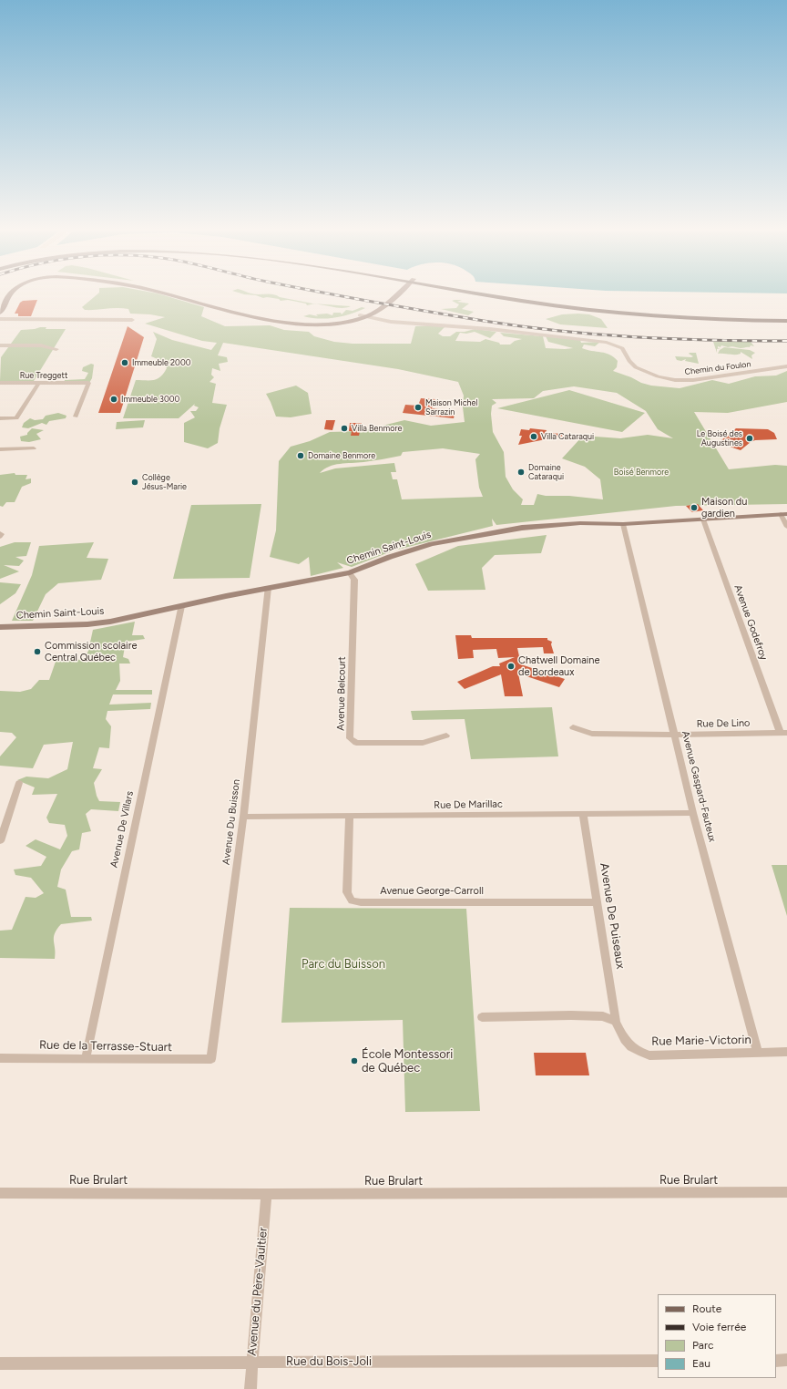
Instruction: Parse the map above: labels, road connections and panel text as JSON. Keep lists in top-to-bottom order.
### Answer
{
  "streets": {
    "street": [
      "Chemin du Foulon",
      "Rue Treggett",
      "Chemin Saint-Louis",
      "Avenue Godefroy",
      "Avenue Belcourt",
      "Rue De Lino",
      "Avenue Gaspard-Fauteux",
      "Rue De Marillac",
      "Avenue Du Buisson",
      "Avenue De Villars",
      "Avenue George-Carroll",
      "Avenue De Puiseaux",
      "Rue Marie-Victorin",
      "Rue de la Terrasse-Stuart",
      "Rue Brulart",
      "Avenue du Père-Vaultier",
      "Rue du Bois-Joli"
    ]
  },
  "crossings": [
    ["Chemin Saint-Louis", "Avenue Godefroy"],
    ["Chemin Saint-Louis", "Avenue Belcourt"],
    ["Chemin Saint-Louis", "Avenue Gaspard-Fauteux"],
    ["Chemin Saint-Louis", "Avenue Du Buisson"],
    ["Chemin Saint-Louis", "Avenue De Villars"],
    ["Avenue Godefroy", "Rue De Lino"],
    ["Rue De Lino", "Avenue Gaspard-Fauteux"],
    ["Avenue Gaspard-Fauteux", "Rue De Marillac"],
    ["Avenue Gaspard-Fauteux", "Rue Marie-Victorin"],
    ["Rue De Marillac", "Avenue Du Buisson"],
    ["Rue De Marillac", "Avenue George-Carroll"],
    ["Rue De Marillac", "Avenue De Puiseaux"],
    ["Avenue Du Buisson", "Rue de la Terrasse-Stuart"],
    ["Avenue De Villars", "Rue de la Terrasse-Stuart"],
    ["Avenue George-Carroll", "Avenue De Puiseaux"],
    ["Avenue De Puiseaux", "Rue Marie-Victorin"],
    ["Rue Brulart", "Avenue du Père-Vaultier"],
    ["Avenue du Père-Vaultier", "Rue du Bois-Joli"]
  ],
  "parks": ["Boisé Benmore", "Parc du Buisson"],
  "places": [
    "Immeuble 2000",
    "Immeuble 3000",
    "Maison Michel Sarrazin",
    "Villa Benmore",
    "Villa Cataraqui",
    "Le Boisé des Augustines",
    "Domaine Benmore",
    "Domaine Cataraqui",
    "Collège Jésus-Marie",
    "Maison du gardien",
    "Commission scolaire Central Québec",
    "Chatwell Domaine de Bordeaux",
    "École Montessori de Québec"
  ],
  "legend": [
    "Route",
    "Voie ferrée",
    "Parc",
    "Eau"
  ]
}
